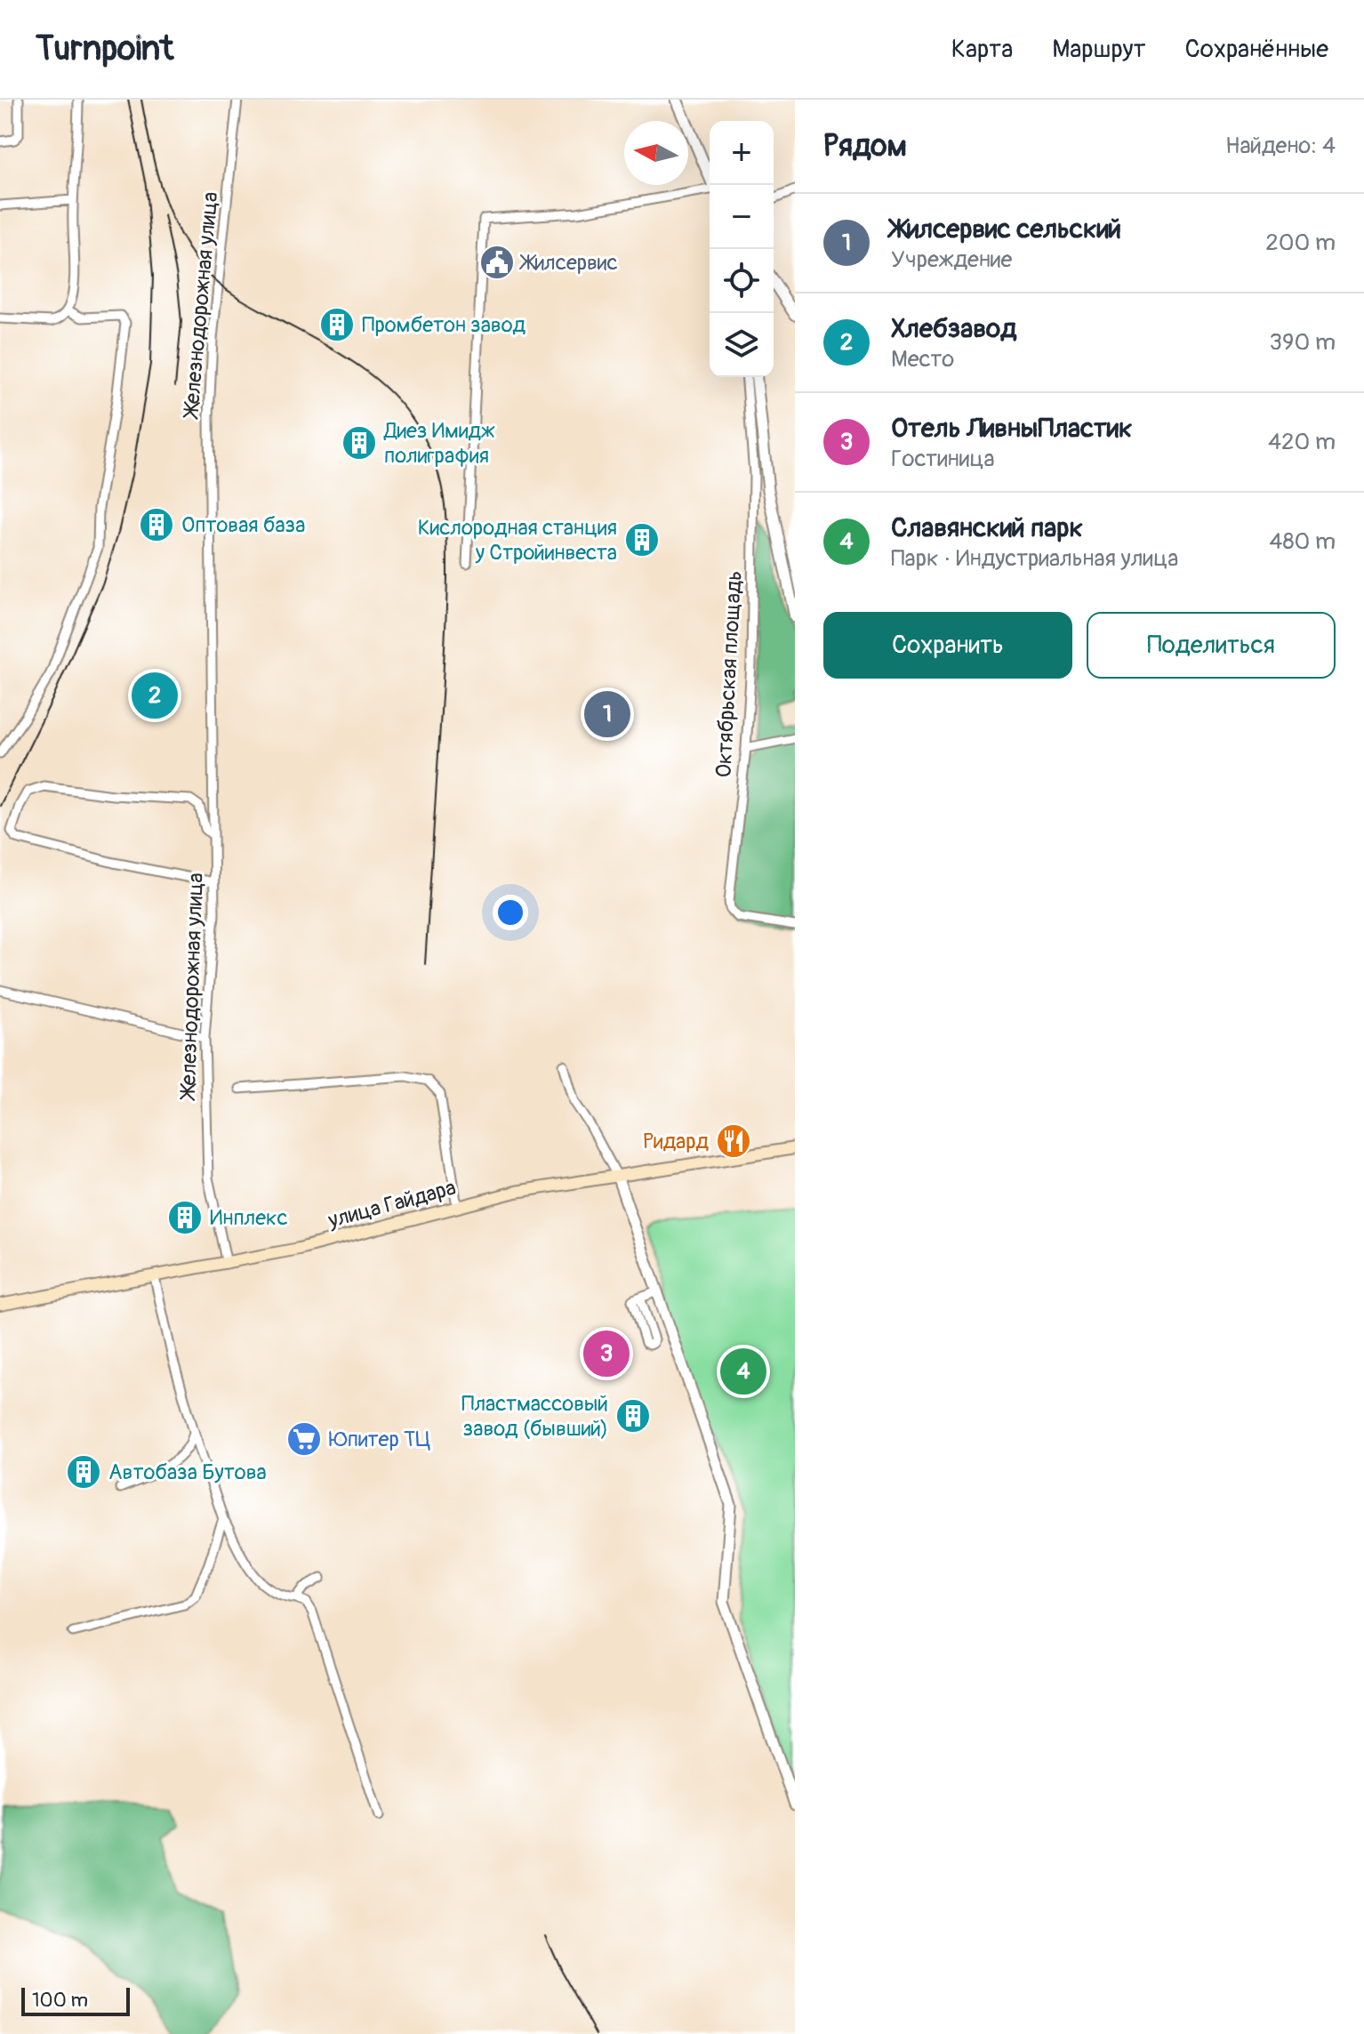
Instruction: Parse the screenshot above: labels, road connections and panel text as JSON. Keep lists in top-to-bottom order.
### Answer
{
  "streets": {
    "main road": ["улица Гайдара"],
    "street": ["Железнодорожная улица", "Октябрьская площадь"]
  },
  "crossings": [
    ["Железнодорожная улица", "улица Гайдара"]
  ],
  "places": {
    "public building": ["Жилсервис"],
    "building": [
      "Промбетон завод",
      "Диез Имидж полиграфия",
      "Оптовая база",
      "Кислородная станция у Стройинвеста",
      "Инплекс",
      "Пластмассовый завод (бывший)",
      "Автобаза Бутова"
    ],
    "restaurant": ["Ридард"],
    "supermarket": ["Юпитер ТЦ"]
  },
  "scale_bar": "100 m",
  "north": "left",
  "page": {
    "header": "Turnpoint",
    "nav": ["Карта", "Маршрут", "Сохранённые"],
    "heading": ["Рядом", "Найдено: 4"],
    "map_buttons": ["+", "−"],
    "list": [
      {
        "mark": "1",
        "name": "Жилсервис сельский",
        "note": "Учреждение",
        "value": "200 m"
      },
      {
        "mark": "2",
        "name": "Хлебзавод",
        "note": "Место",
        "value": "390 m"
      },
      {
        "mark": "3",
        "name": "Отель ЛивныПластик",
        "note": "Гостиница",
        "value": "420 m"
      },
      {
        "mark": "4",
        "name": "Славянский парк",
        "note": "Парк · Индустриальная улица",
        "value": "480 m"
      }
    ],
    "buttons": ["Сохранить", "Поделиться"],
    "pins": [
      "2",
      "1",
      "3",
      "4"
    ],
    "scale": "100 m"
  }
}
